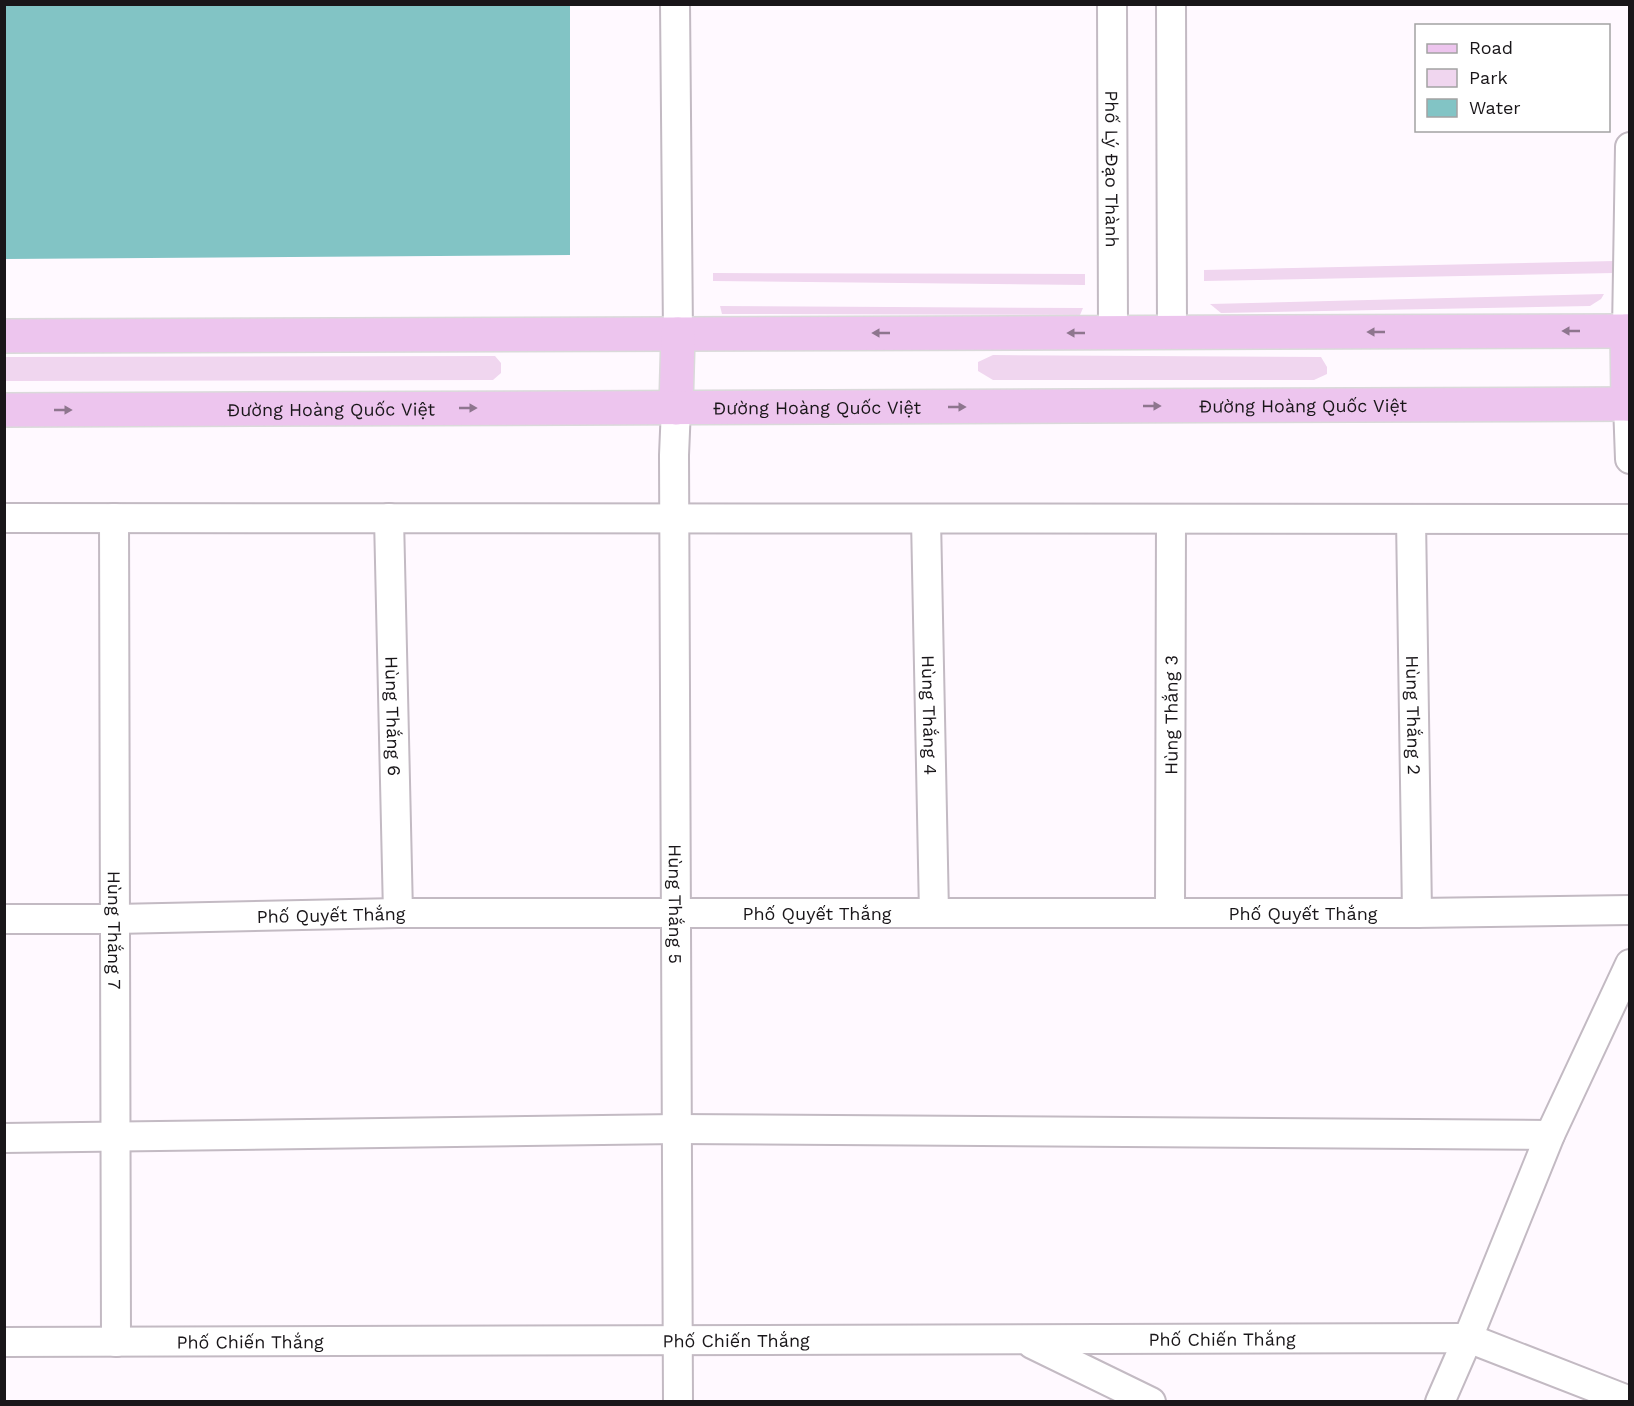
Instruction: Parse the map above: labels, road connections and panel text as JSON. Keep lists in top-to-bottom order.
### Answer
{
  "streets": {
    "main road": ["Đường Hoàng Quốc Việt"],
    "street": [
      "Phố Lý Đạo Thành",
      "Hùng Thắng 3",
      "Hùng Thắng 6",
      "Hùng Thắng 4",
      "Hùng Thắng 2",
      "Hùng Thắng 5",
      "Phố Quyết Thắng",
      "Hùng Thắng 7",
      "Phố Chiến Thắng"
    ]
  },
  "crossings": [
    ["Đường Hoàng Quốc Việt", "Hùng Thắng 5"],
    ["Hùng Thắng 3", "Phố Quyết Thắng"],
    ["Hùng Thắng 6", "Phố Quyết Thắng"],
    ["Hùng Thắng 4", "Phố Quyết Thắng"],
    ["Hùng Thắng 2", "Phố Quyết Thắng"],
    ["Hùng Thắng 5", "Phố Quyết Thắng"],
    ["Hùng Thắng 5", "Phố Chiến Thắng"],
    ["Phố Quyết Thắng", "Hùng Thắng 7"],
    ["Hùng Thắng 7", "Phố Chiến Thắng"]
  ],
  "legend": ["Road", "Park", "Water"]
}
